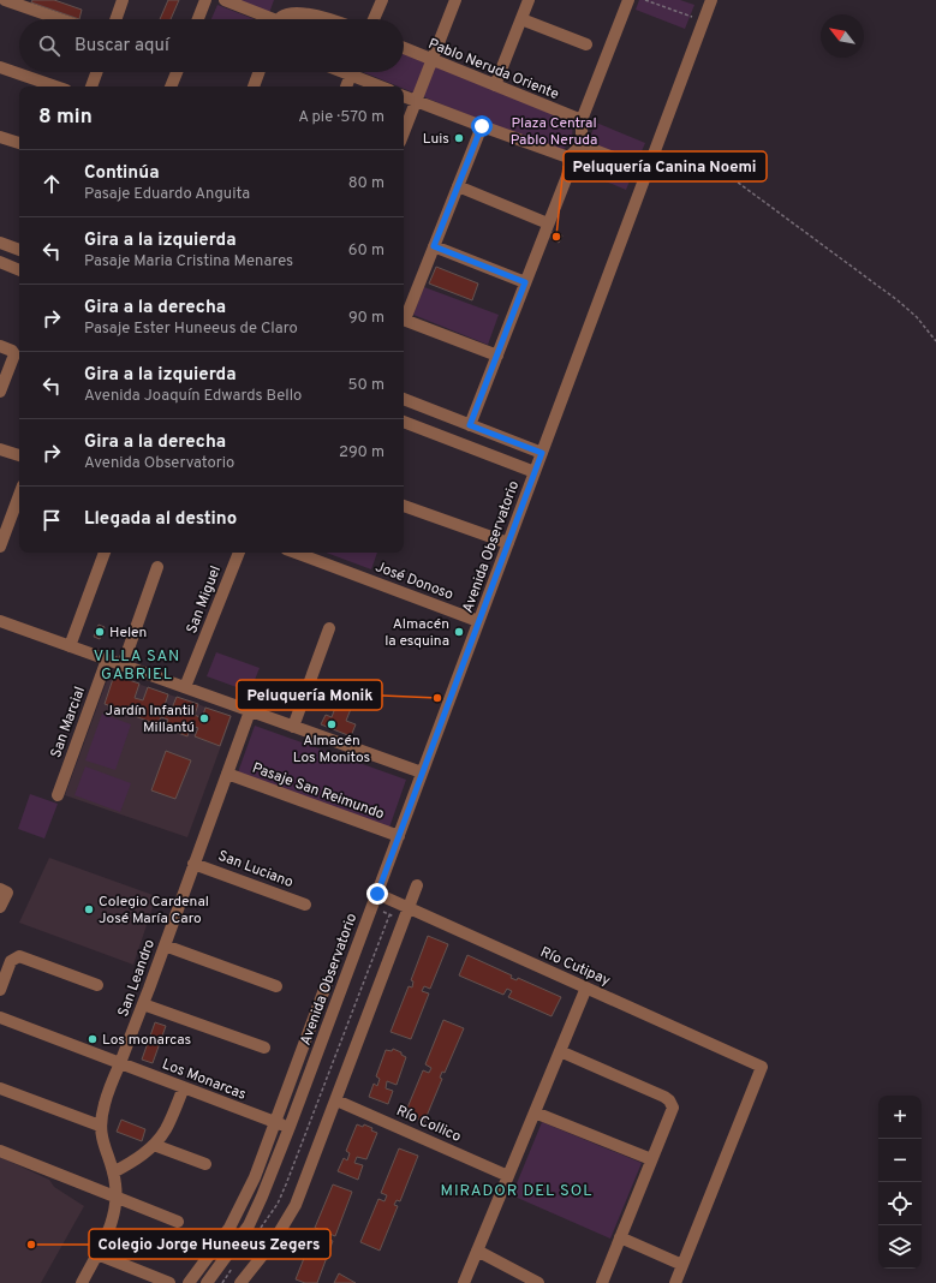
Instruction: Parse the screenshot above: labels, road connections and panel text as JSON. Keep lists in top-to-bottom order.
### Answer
{
  "streets": {
    "street": [
      "Pablo Neruda Oriente",
      "Avenida Observatorio",
      "José Donoso",
      "San Miguel",
      "San Marcial",
      "Pasaje San Reimundo",
      "San Luciano",
      "Río Cutipay",
      "San Leandro",
      "Los Monarcas",
      "Río Collico"
    ]
  },
  "crossings": [
    ["Avenida Observatorio", "José Donoso"],
    ["Avenida Observatorio", "Pasaje San Reimundo"],
    ["Avenida Observatorio", "Río Cutipay"],
    ["Avenida Observatorio", "Los Monarcas"],
    ["Pasaje San Reimundo", "San Leandro"],
    ["San Luciano", "San Leandro"],
    ["San Leandro", "Los Monarcas"]
  ],
  "districts": ["VILLA SAN GABRIEL", "MIRADOR DEL SOL"],
  "parks": ["Plaza Central Pablo Neruda"],
  "places": [
    "Luis",
    "Peluquería Canina Noemi",
    "Helen",
    "Almacén la esquina",
    "Peluquería Monik",
    "Jardín Infantil Millantú",
    "Almacén Los Monitos",
    "Colegio Cardenal José María Caro",
    "Los monarcas",
    "Colegio Jorge Huneeus Zegers"
  ],
  "north": "top left",
  "page": {
    "search": "Buscar aquí",
    "heading": ["8 min", "A pie · 570 m"],
    "list": [
      ["Continúa", "Pasaje Eduardo Anguita", "80 m"],
      ["Gira a la izquierda", "Pasaje Maria Cristina Menares", "60 m"],
      ["Gira a la derecha", "Pasaje Ester Huneeus de Claro", "90 m"],
      ["Gira a la izquierda", "Avenida Joaquín Edwards Bello", "50 m"],
      ["Gira a la derecha", "Avenida Observatorio", "290 m"],
      "Llegada al destino"
    ],
    "map_buttons": ["+", "−"]
  }
}
